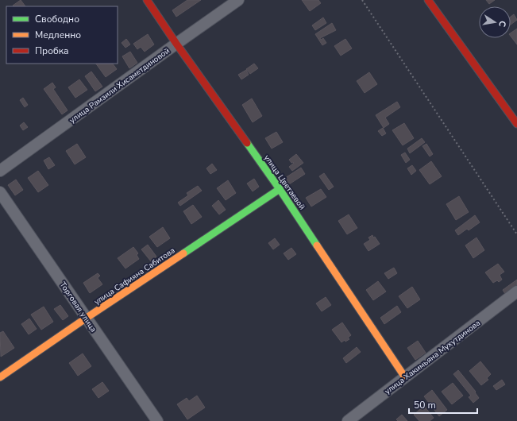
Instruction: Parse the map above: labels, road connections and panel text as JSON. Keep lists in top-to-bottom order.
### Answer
{
  "streets": {
    "street": [
      "улица Рамзили Хисаметдиновой",
      "улица Цветаевой",
      "улица Сафияна Сабитова",
      "Торговая улица",
      "улица Хакимьяна Мухутдинова"
    ]
  },
  "crossings": [
    ["улица Рамзили Хисаметдиновой", "улица Цветаевой"],
    ["улица Цветаевой", "улица Сафияна Сабитова"],
    ["улица Цветаевой", "улица Хакимьяна Мухутдинова"],
    ["улица Сафияна Сабитова", "Торговая улица"]
  ],
  "legend": ["Свободно", "Медленно", "Пробка"],
  "scale_bar": "50 m",
  "north": "right"
}
